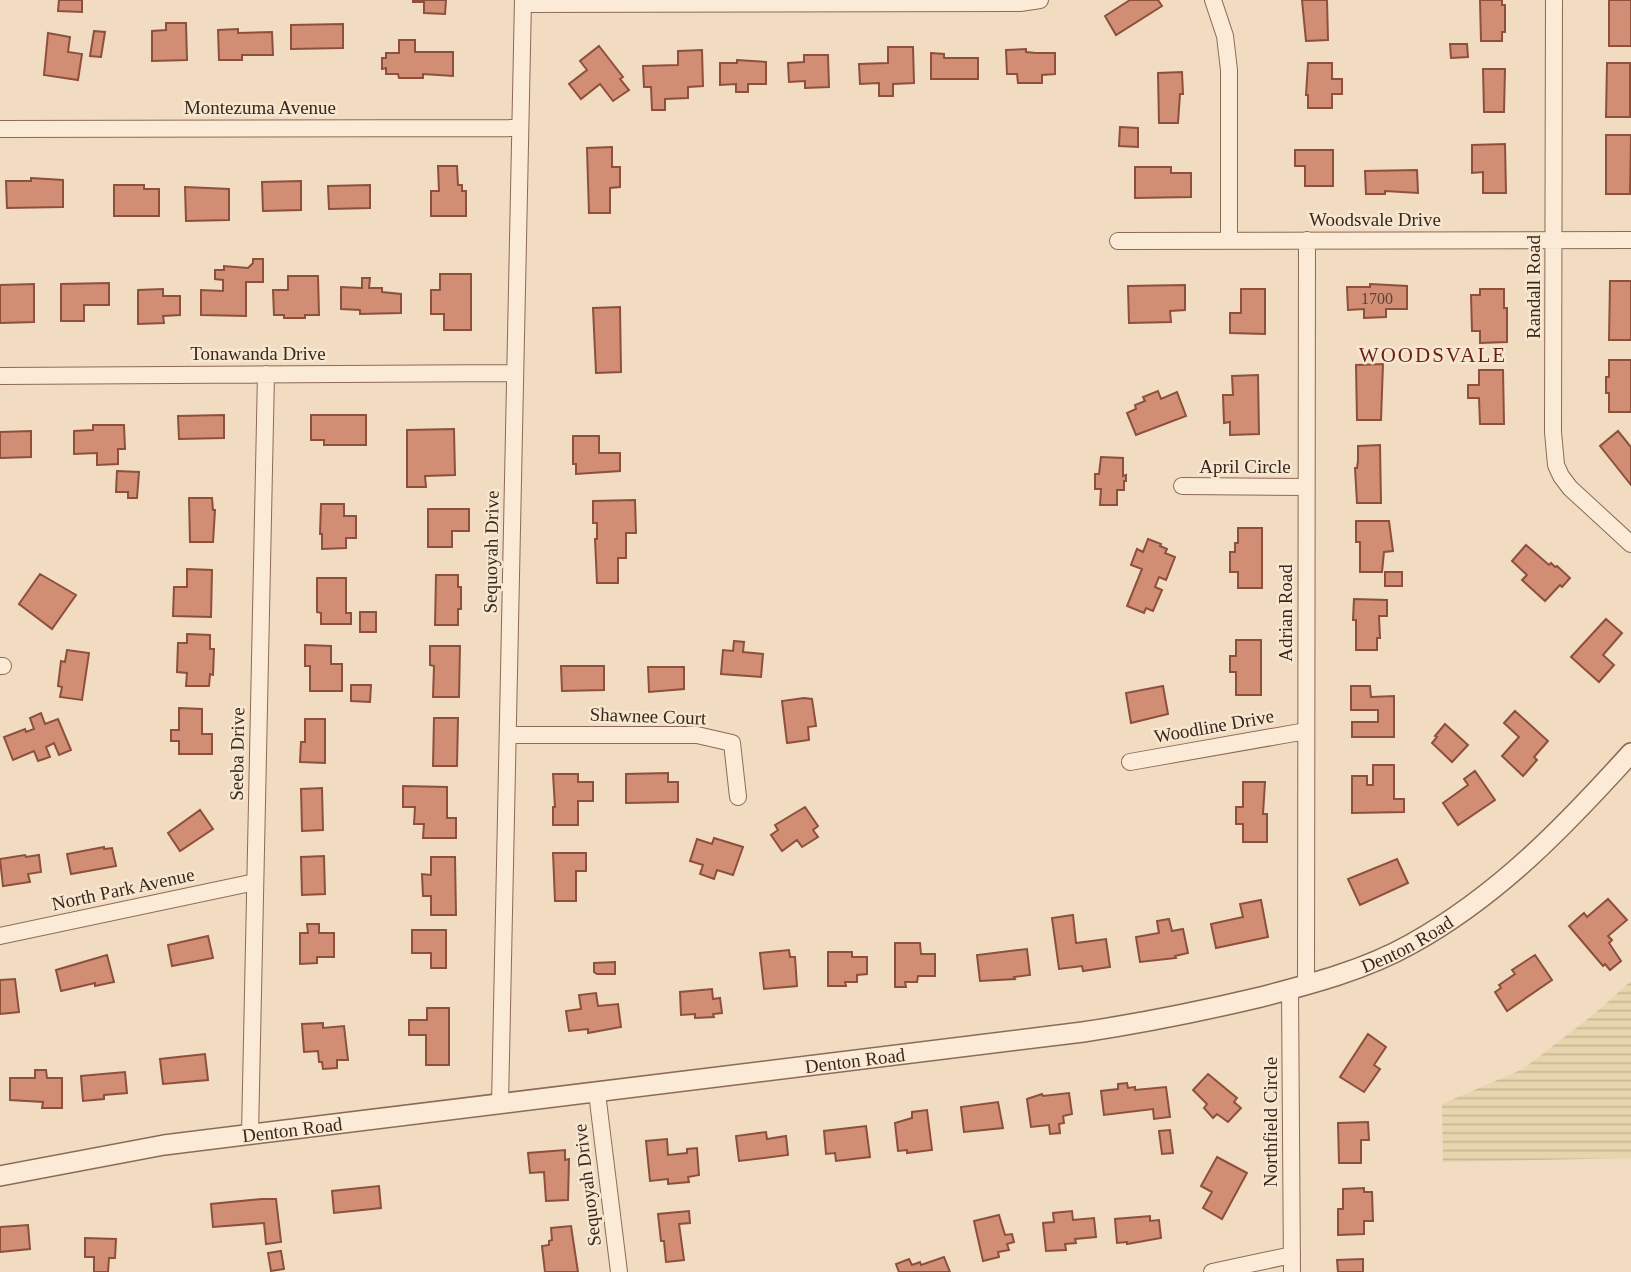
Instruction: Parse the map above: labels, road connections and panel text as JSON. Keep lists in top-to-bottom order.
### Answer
{
  "streets": {
    "street": [
      "Montezuma Avenue",
      "Woodsvale Drive",
      "Randall Road",
      "Tonawanda Drive",
      "April Circle",
      "Sequoyah Drive",
      "Adrian Road",
      "Shawnee Court",
      "Woodline Drive",
      "Seeba Drive",
      "North Park Avenue",
      "Denton Road",
      "Northfield Circle"
    ]
  },
  "crossings": [
    ["Montezuma Avenue", "Sequoyah Drive"],
    ["Woodsvale Drive", "Randall Road"],
    ["Woodsvale Drive", "Adrian Road"],
    ["Tonawanda Drive", "Sequoyah Drive"],
    ["Tonawanda Drive", "Seeba Drive"],
    ["April Circle", "Adrian Road"],
    ["Sequoyah Drive", "Shawnee Court"],
    ["Sequoyah Drive", "Denton Road"],
    ["Adrian Road", "Woodline Drive"],
    ["Adrian Road", "Denton Road"],
    ["Adrian Road", "Northfield Circle"],
    ["Seeba Drive", "North Park Avenue"],
    ["Seeba Drive", "Denton Road"],
    ["Denton Road", "Northfield Circle"]
  ],
  "districts": ["WOODSVALE"],
  "house_numbers": ["1700"]
}
